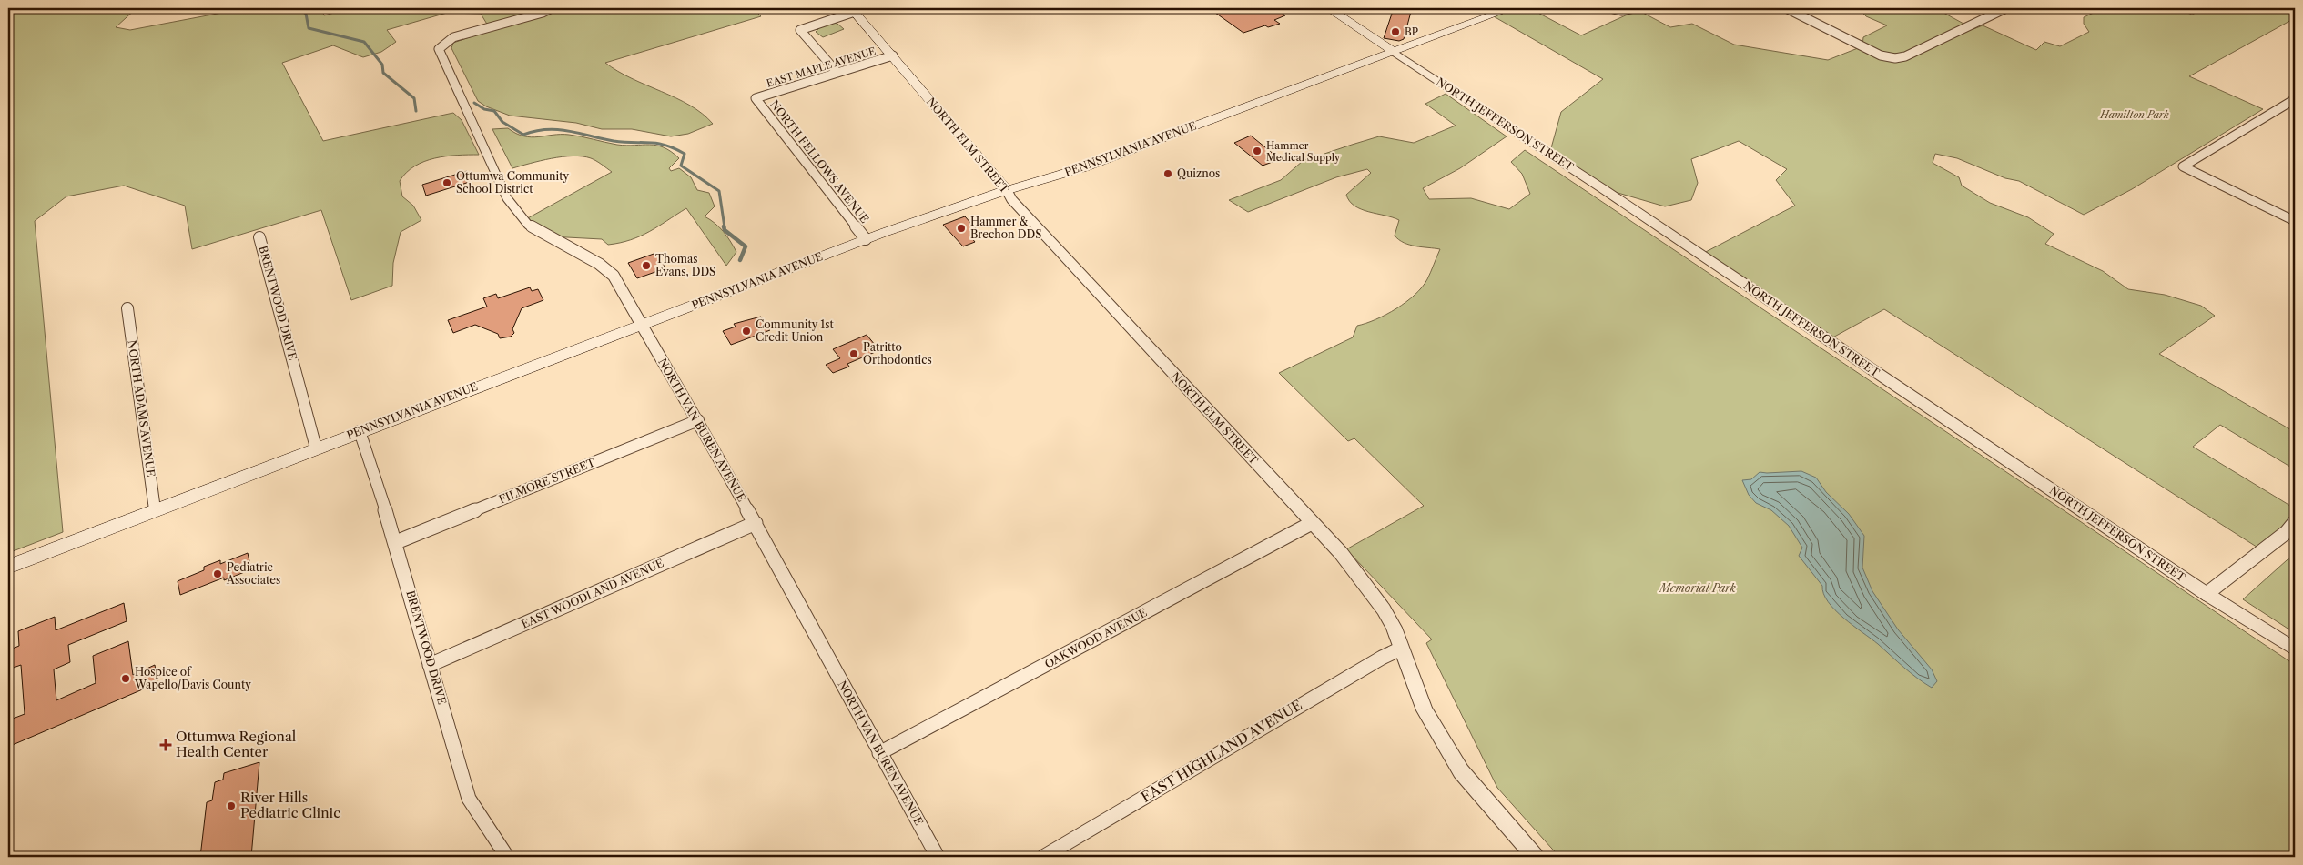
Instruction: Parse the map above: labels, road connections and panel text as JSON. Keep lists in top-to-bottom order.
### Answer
{
  "streets": {
    "main road": ["NORTH JEFFERSON STREET", "NORTH ELM STREET", "PENNSYLVANIA AVENUE"],
    "street": [
      "EAST MAPLE AVENUE",
      "NORTH FELLOWS AVENUE",
      "BRENTWOOD DRIVE",
      "NORTH ADAMS AVENUE",
      "NORTH VAN BUREN AVENUE",
      "FILMORE STREET",
      "EAST WOODLAND AVENUE",
      "OAKWOOD AVENUE",
      "EAST HIGHLAND AVENUE"
    ]
  },
  "crossings": [
    ["EAST MAPLE AVENUE", "NORTH ELM STREET"],
    ["EAST MAPLE AVENUE", "NORTH FELLOWS AVENUE"],
    ["NORTH JEFFERSON STREET", "PENNSYLVANIA AVENUE"],
    ["NORTH ELM STREET", "PENNSYLVANIA AVENUE"],
    ["NORTH ELM STREET", "OAKWOOD AVENUE"],
    ["NORTH ELM STREET", "EAST HIGHLAND AVENUE"],
    ["PENNSYLVANIA AVENUE", "NORTH FELLOWS AVENUE"],
    ["PENNSYLVANIA AVENUE", "BRENTWOOD DRIVE"],
    ["PENNSYLVANIA AVENUE", "NORTH ADAMS AVENUE"],
    ["PENNSYLVANIA AVENUE", "NORTH VAN BUREN AVENUE"],
    ["BRENTWOOD DRIVE", "FILMORE STREET"],
    ["BRENTWOOD DRIVE", "EAST WOODLAND AVENUE"],
    ["NORTH VAN BUREN AVENUE", "FILMORE STREET"],
    ["NORTH VAN BUREN AVENUE", "EAST WOODLAND AVENUE"],
    ["NORTH VAN BUREN AVENUE", "OAKWOOD AVENUE"]
  ],
  "parks": ["Hamilton Park", "Memorial Park"],
  "places": {
    "other": [
      "BP",
      "Hammer Medical Supply",
      "Quiznos",
      "Ottumwa Community School District",
      "Hammer & Brechon DDS",
      "Thomas Evans, DDS",
      "Community 1st Credit Union",
      "Patritto Orthodontics",
      "Pediatric Associates",
      "Hospice of Wapello/Davis County",
      "River Hills Pediatric Clinic"
    ],
    "health": ["Ottumwa Regional Health Center"]
  }
}
